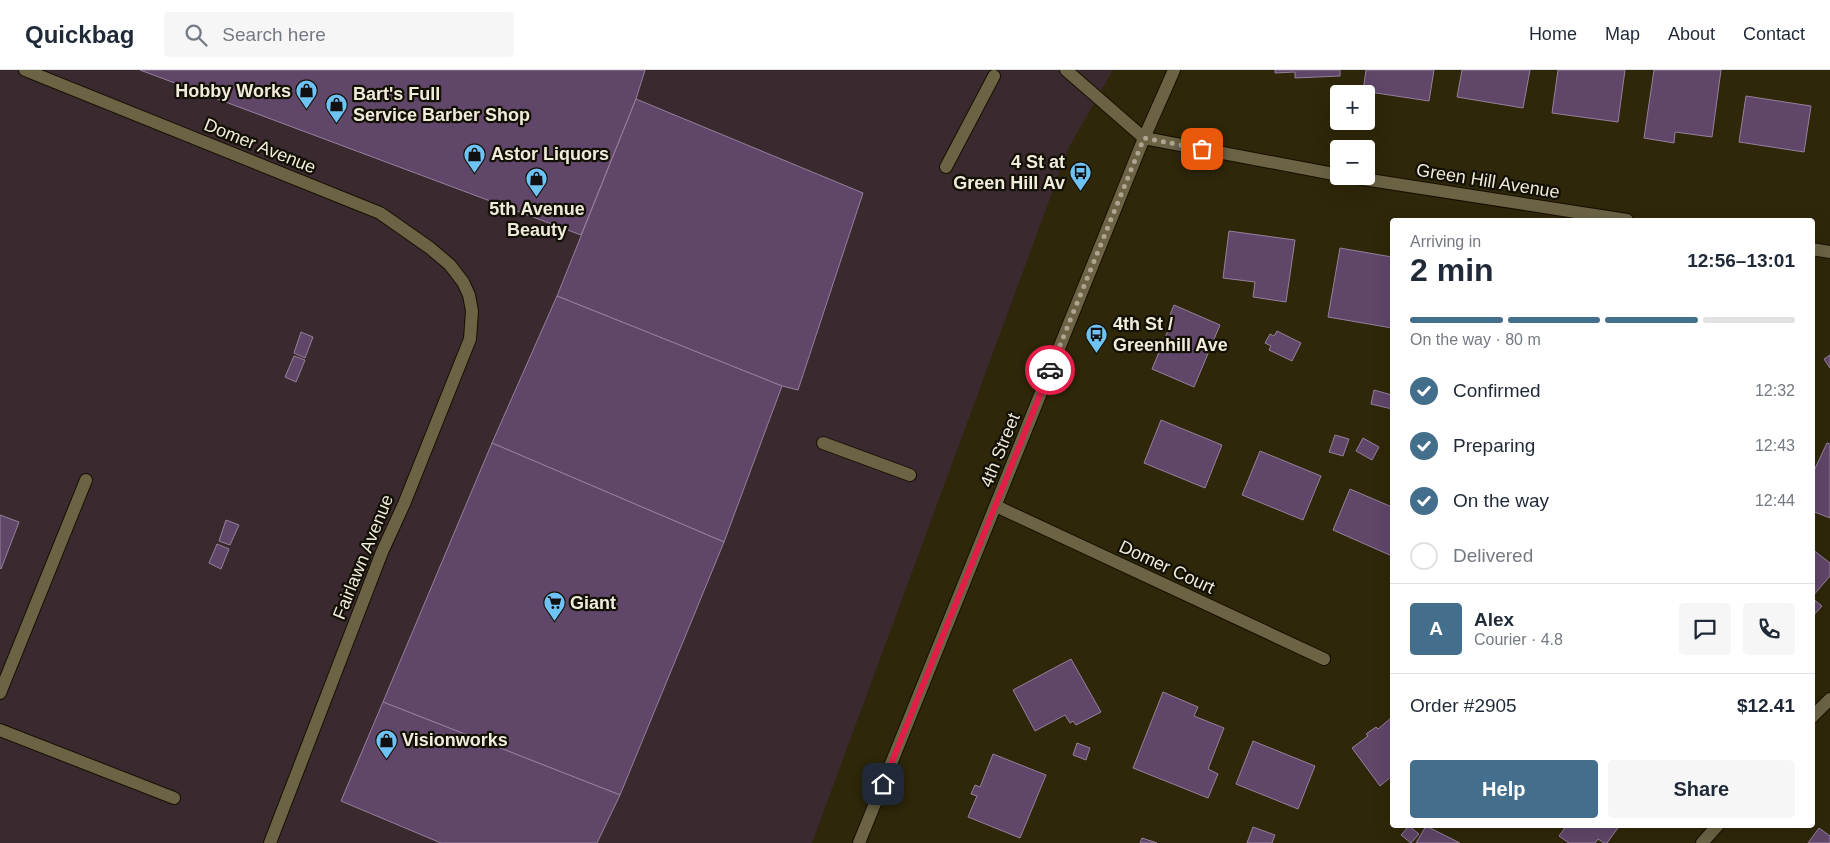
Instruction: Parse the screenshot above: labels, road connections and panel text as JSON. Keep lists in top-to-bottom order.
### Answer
{
  "streets": {
    "street": [
      "Domer Avenue",
      "Green Hill Avenue",
      "4th Street",
      "Fairlawn Avenue",
      "Domer Court"
    ]
  },
  "crossings": [
    ["Domer Avenue", "Fairlawn Avenue"],
    ["4th Street", "Domer Court"]
  ],
  "places": {
    "shop": [
      "Hobby Works",
      "Bart's Full Service Barber Shop",
      "Astor Liquors",
      "5th Avenue Beauty",
      "Visionworks"
    ],
    "bus stop": ["4 St at Green Hill Av", "4th St / Greenhill Ave"],
    "supermarket": ["Giant"]
  },
  "page": {
    "header": "Quickbag",
    "search": "Search here",
    "nav": [
      "Home",
      "Map",
      "About",
      "Contact"
    ],
    "map_buttons": ["+", "−"],
    "heading": ["2 min", "Arriving in", "12:56–13:01"],
    "panel": [
      "Alex",
      "Courier · 4.8",
      "Order #2905",
      "$12.41"
    ],
    "bar": "On the way · 80 m",
    "list": [
      ["Confirmed", "12:32"],
      ["Preparing", "12:43"],
      ["On the way", "12:44"],
      "Delivered"
    ],
    "round": "A",
    "buttons": ["Help", "Share"]
  }
}
